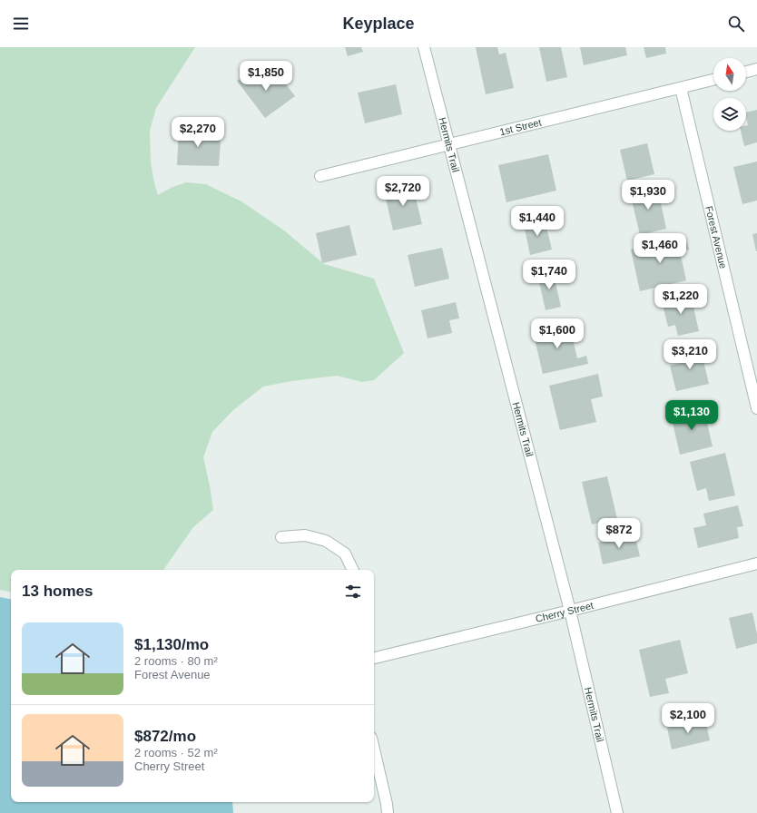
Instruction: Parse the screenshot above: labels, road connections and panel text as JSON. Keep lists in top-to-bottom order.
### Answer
{
  "streets": {
    "street": [
      "1st Street",
      "Hermits Trail",
      "Forest Avenue",
      "Cherry Street"
    ]
  },
  "crossings": [
    ["1st Street", "Hermits Trail"],
    ["1st Street", "Forest Avenue"],
    ["Hermits Trail", "Cherry Street"]
  ],
  "north": "top",
  "page": {
    "header": "Keyplace",
    "price": [
      "$1,850",
      "$2,270",
      "$2,720",
      "$1,930",
      "$1,440",
      "$1,460",
      "$1,740",
      "$1,220",
      "$1,600",
      "$3,210",
      "$1,130",
      "$872",
      "$2,100"
    ],
    "heading": "13 homes",
    "list": [
      {
        "name": "$1,130/mo",
        "note": "2 rooms · 80 m² · Forest Avenue"
      },
      {
        "name": "$872/mo",
        "note": "2 rooms · 52 m² · Cherry Street"
      }
    ]
  }
}
